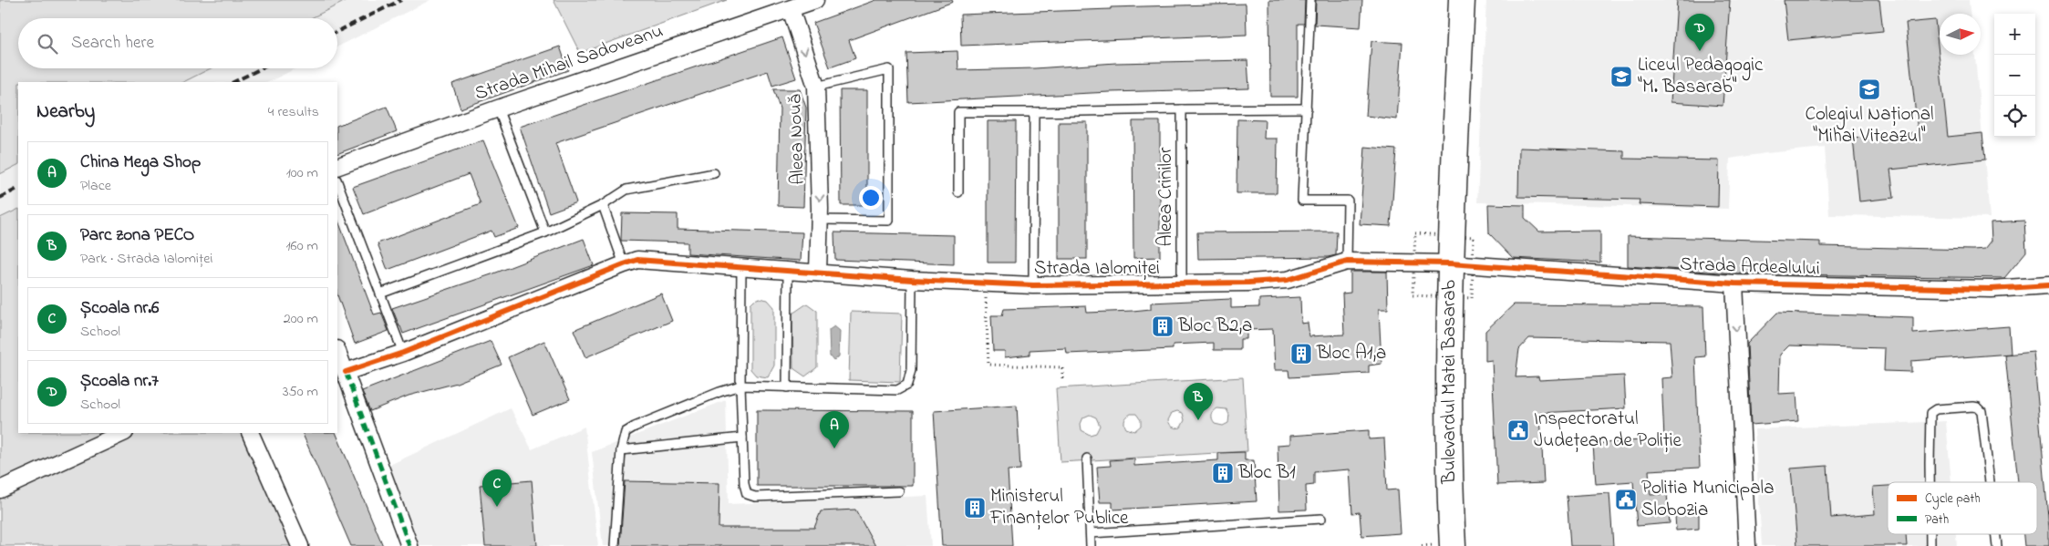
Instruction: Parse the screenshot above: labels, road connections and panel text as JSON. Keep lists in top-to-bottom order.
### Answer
{
  "streets": {
    "main road": ["Bulevardul Matei Basarab"],
    "street": [
      "Strada Mihail Sadoveanu",
      "Aleea Nouă",
      "Strada Ardealului",
      "Strada Ialomiței"
    ],
    "lane": ["Aleea Crinilor"]
  },
  "crossings": [
    ["Strada Mihail Sadoveanu", "Aleea Nouă"],
    ["Aleea Nouă", "Strada Ialomiței"],
    ["Aleea Crinilor", "Strada Ialomiței"],
    ["Strada Ardealului", "Strada Ialomiței"],
    ["Strada Ardealului", "Bulevardul Matei Basarab"],
    ["Strada Ialomiței", "Bulevardul Matei Basarab"]
  ],
  "one_way": ["Aleea Nouă"],
  "places": {
    "school or university": ["Liceul Pedagogic \"M. Basarab\"", "Colegiul Național \"Mihai Viteazul\""],
    "building": [
      "Bloc B2,a",
      "Bloc A1,a",
      "Bloc B1",
      "Ministerul Finanțelor Publice"
    ],
    "public building": ["Inspectoratul Județean de Poliție", "Politia Municipala Slobozia"]
  },
  "legend": ["Cycle path", "Path"],
  "north": "right",
  "page": {
    "map_buttons": ["+", "−"],
    "pins": [
      "D",
      "B",
      "A",
      "C"
    ],
    "search": "Search here",
    "heading": ["Nearby", "4 results"],
    "list": [
      {
        "mark": "A",
        "name": "China Mega Shop",
        "note": "Place",
        "value": "100 m"
      },
      {
        "mark": "B",
        "name": "Parc zona PECO",
        "note": "Park · Strada Ialomiței",
        "value": "160 m"
      },
      {
        "mark": "C",
        "name": "Școala nr.6",
        "note": "School",
        "value": "200 m"
      },
      {
        "mark": "D",
        "name": "Școala nr.7",
        "note": "School",
        "value": "350 m"
      }
    ]
  }
}
